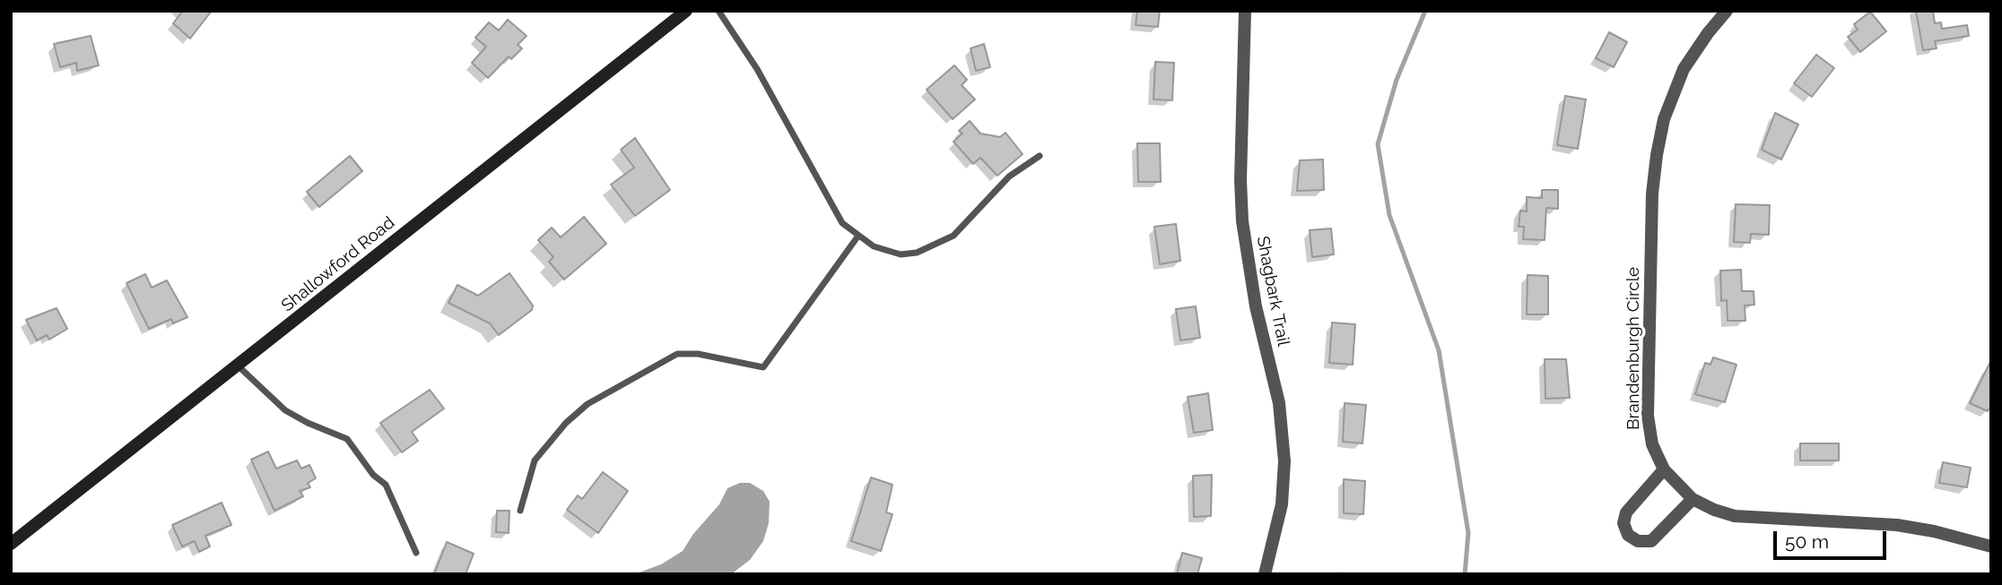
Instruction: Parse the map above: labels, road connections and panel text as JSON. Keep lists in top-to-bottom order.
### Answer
{
  "streets": {
    "street": ["Shallowford Road", "Shagbark Trail", "Brandenburgh Circle"]
  },
  "scale_bar": "50 m"
}
